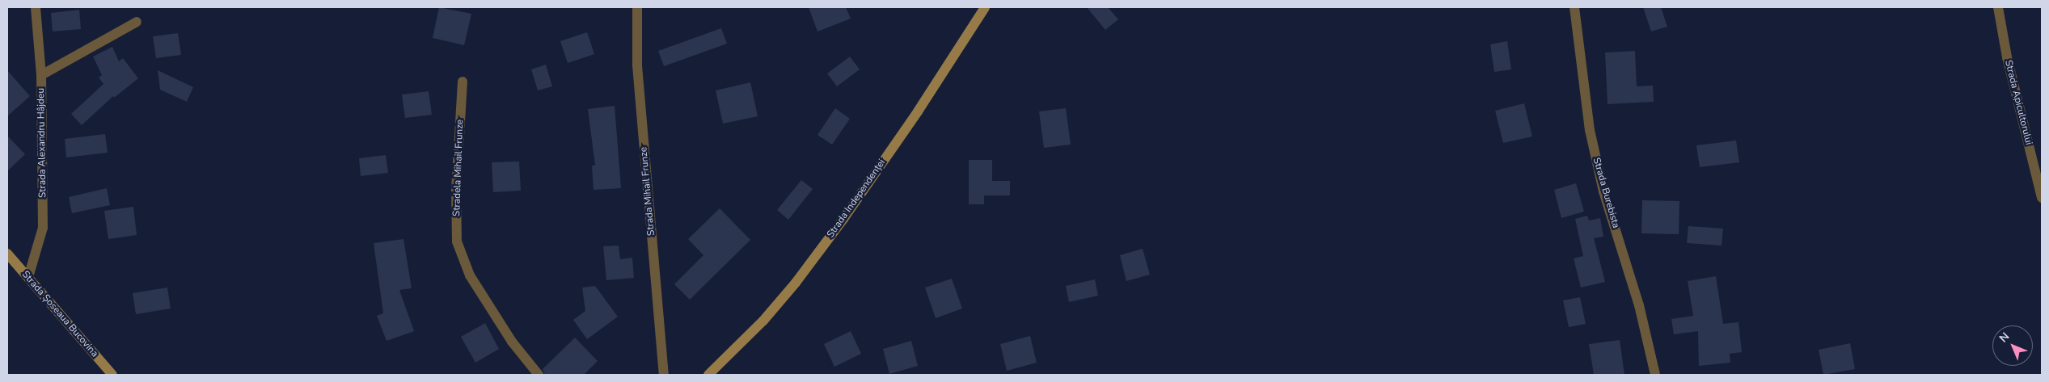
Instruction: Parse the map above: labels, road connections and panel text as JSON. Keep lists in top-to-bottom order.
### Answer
{
  "streets": {
    "main road": ["Strada Independenței", "Strada Șoseaua Bucovina"],
    "street": [
      "Strada Apicultorului",
      "Strada Alexandru Hâjdeu",
      "Stradela Mihail Frunze",
      "Strada Mihail Frunze",
      "Strada Burebista"
    ]
  },
  "crossings": [
    ["Strada Alexandru Hâjdeu", "Strada Șoseaua Bucovina"]
  ],
  "north": "top left"
}
